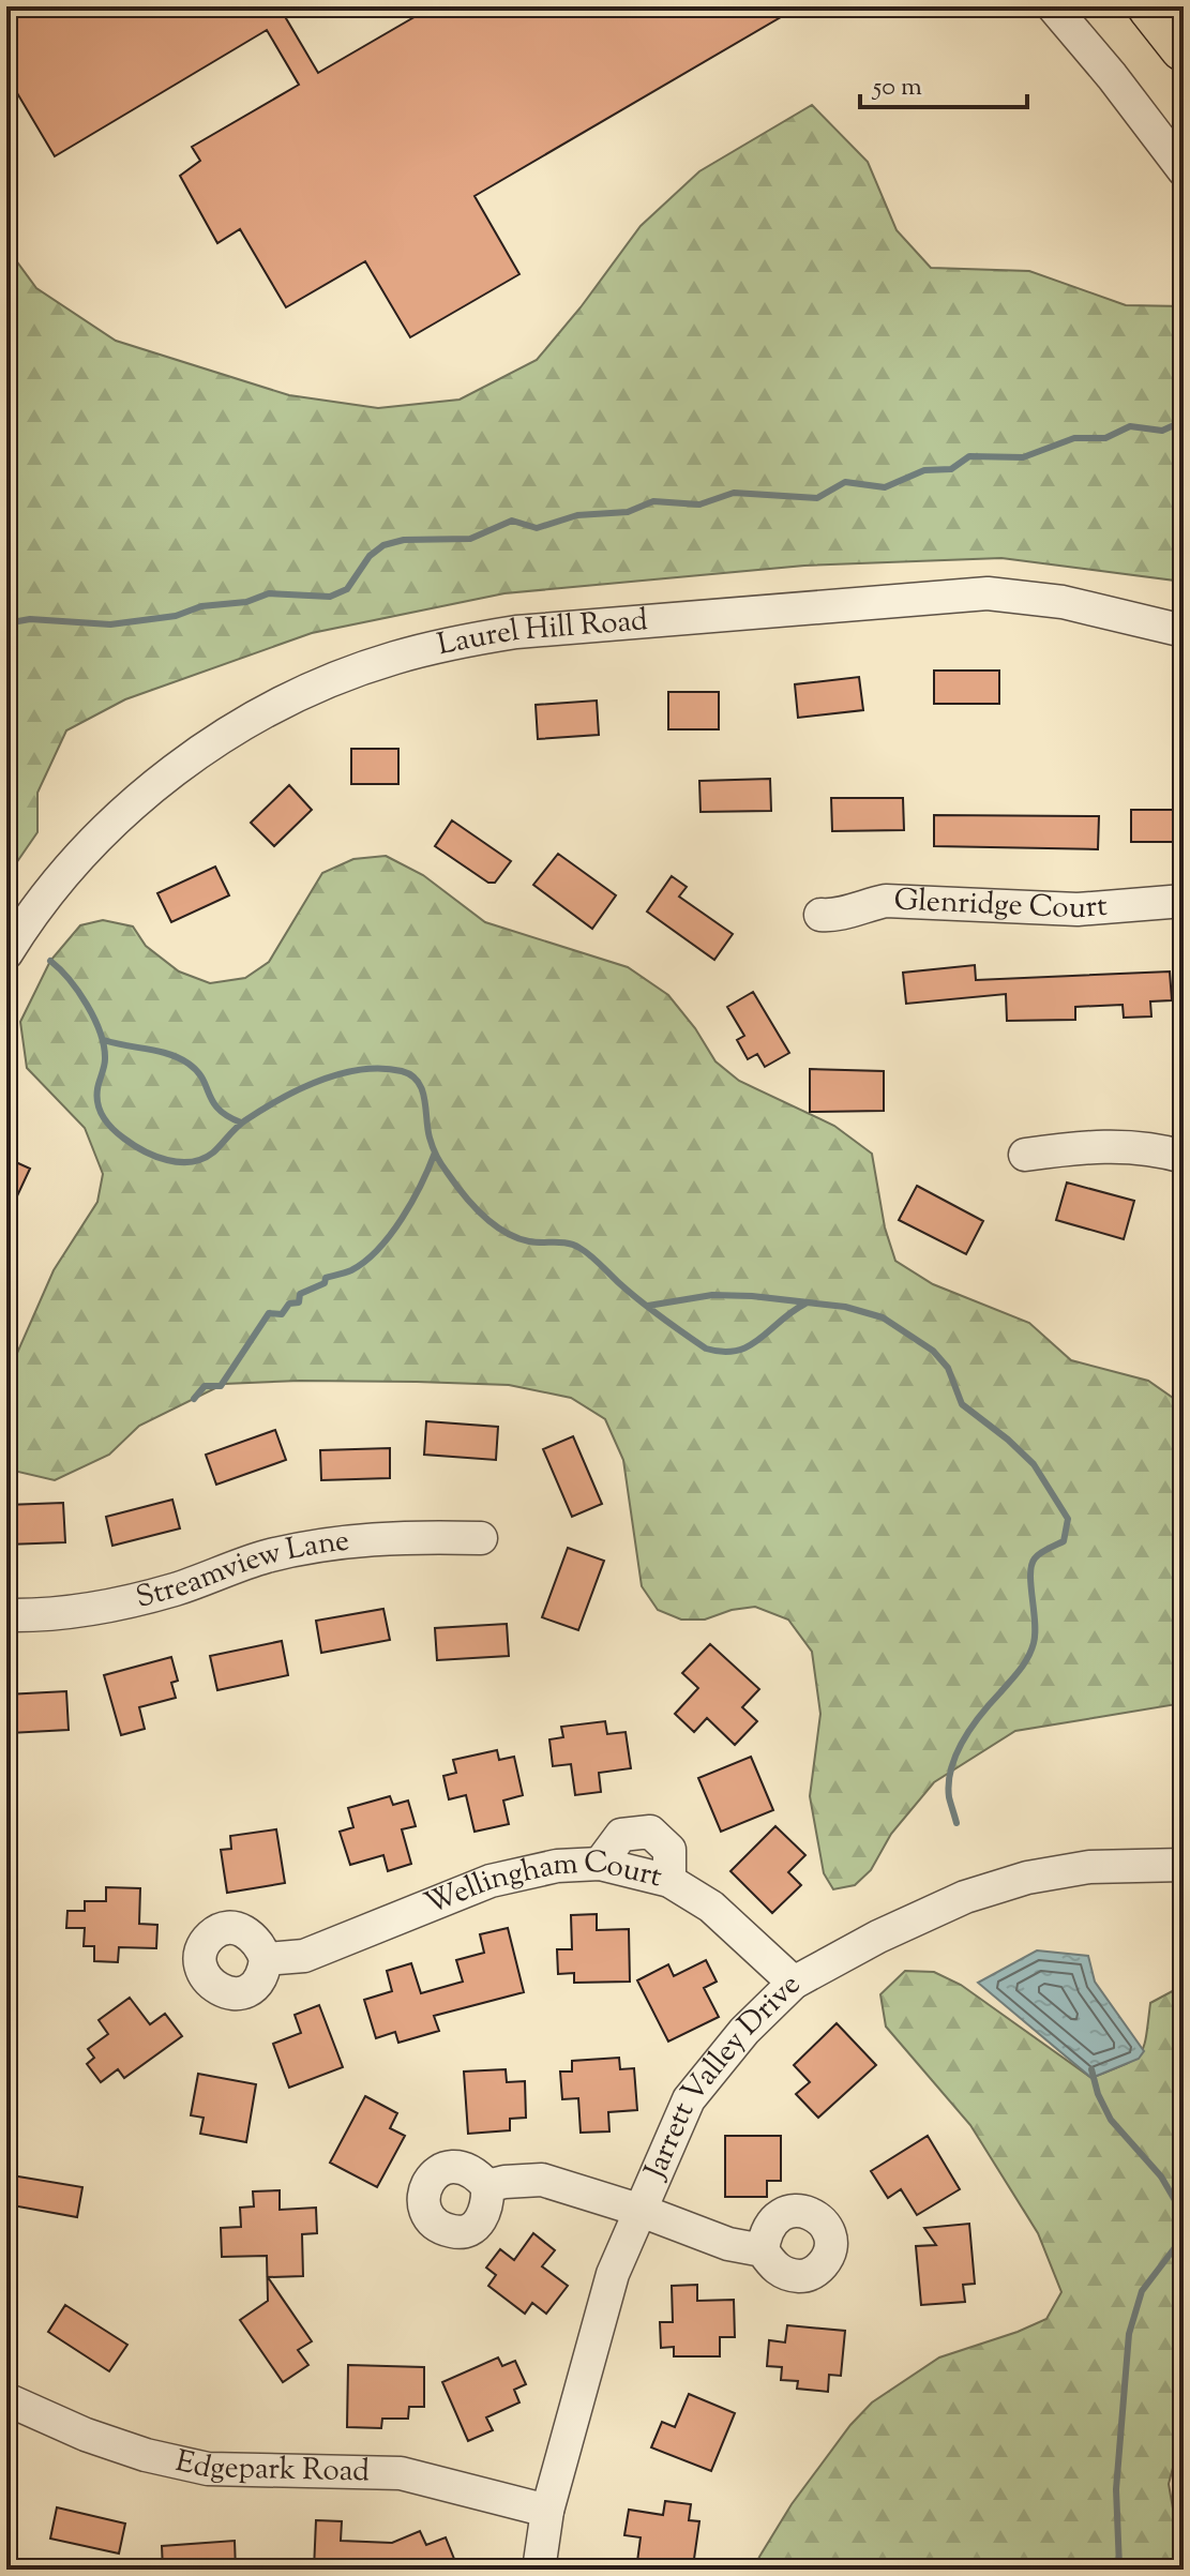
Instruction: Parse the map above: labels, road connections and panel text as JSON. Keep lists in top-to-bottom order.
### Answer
{
  "streets": {
    "street": [
      "Laurel Hill Road",
      "Glenridge Court",
      "Streamview Lane",
      "Wellingham Court",
      "Jarrett Valley Drive",
      "Edgepark Road"
    ]
  },
  "crossings": [
    ["Wellingham Court", "Jarrett Valley Drive"],
    ["Jarrett Valley Drive", "Edgepark Road"]
  ],
  "scale_bar": "50 m"
}
